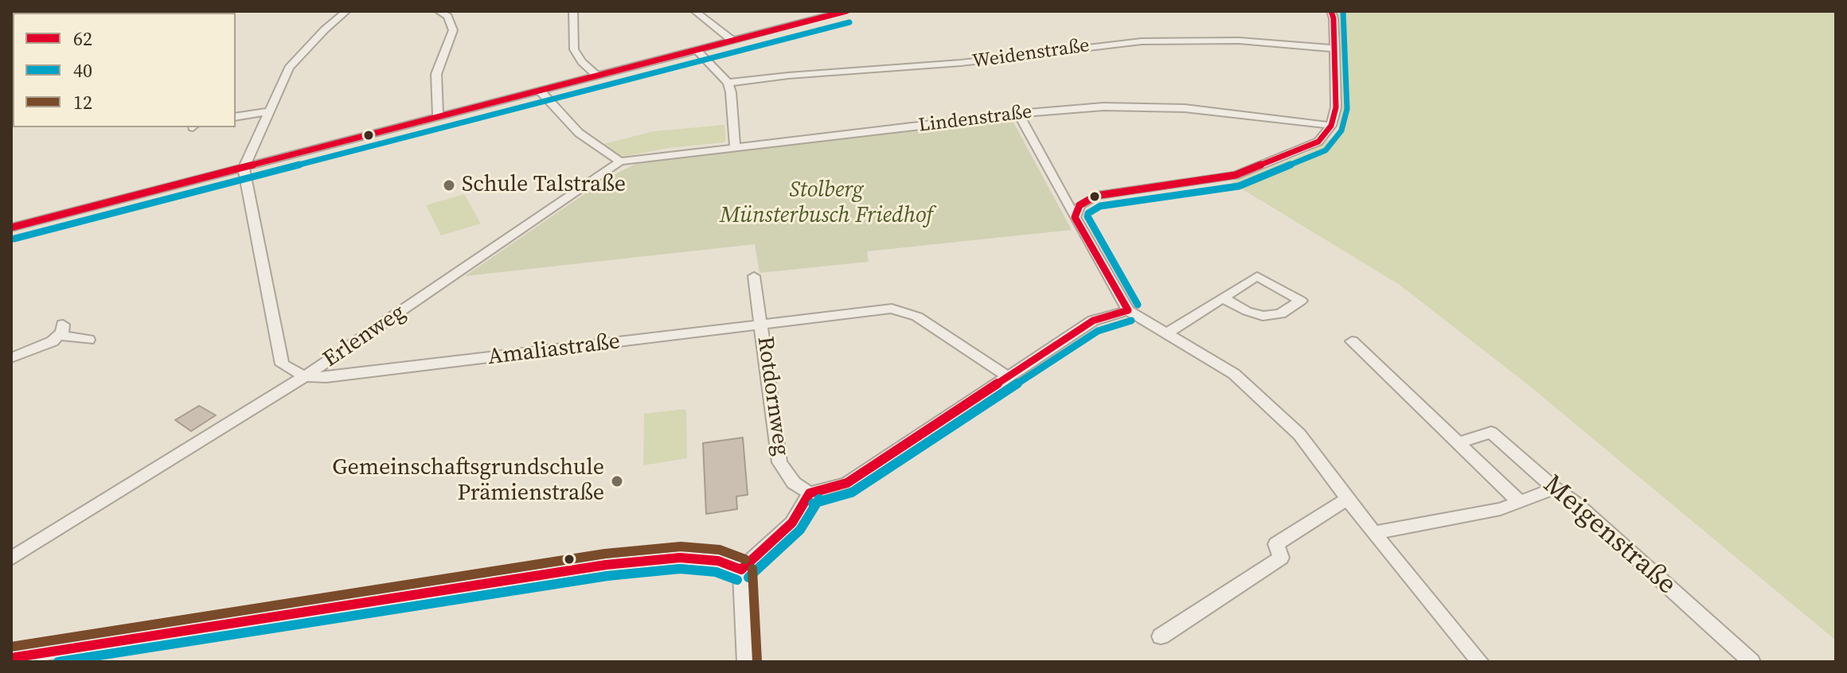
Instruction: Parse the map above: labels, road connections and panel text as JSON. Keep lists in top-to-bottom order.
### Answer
{
  "streets": {
    "street": [
      "Weidenstraße",
      "Lindenstraße",
      "Erlenweg",
      "Amaliastraße",
      "Rotdornweg",
      "Meigenstraße"
    ]
  },
  "crossings": [
    ["Lindenstraße", "Erlenweg"],
    ["Erlenweg", "Amaliastraße"],
    ["Amaliastraße", "Rotdornweg"]
  ],
  "parks": ["Stolberg Münsterbusch Friedhof"],
  "places": ["Schule Talstraße", "Gemeinschaftsgrundschule Prämienstraße"],
  "lines": ["transit line 62", "transit line 40", "transit line 12"],
  "legend": ["62", "40", "12"]
}
